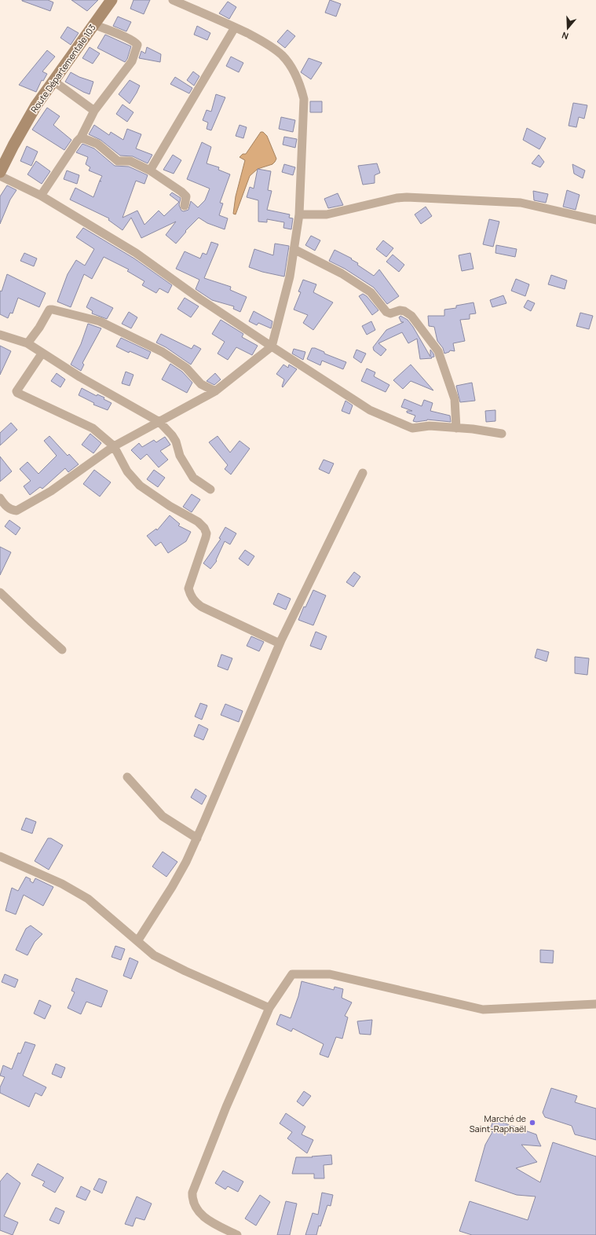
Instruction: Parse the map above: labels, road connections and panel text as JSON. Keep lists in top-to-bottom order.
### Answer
{
  "streets": {
    "main road": ["Route Départementale 103"]
  },
  "places": ["Marché de Saint-Raphaël"],
  "north": "bottom"
}
